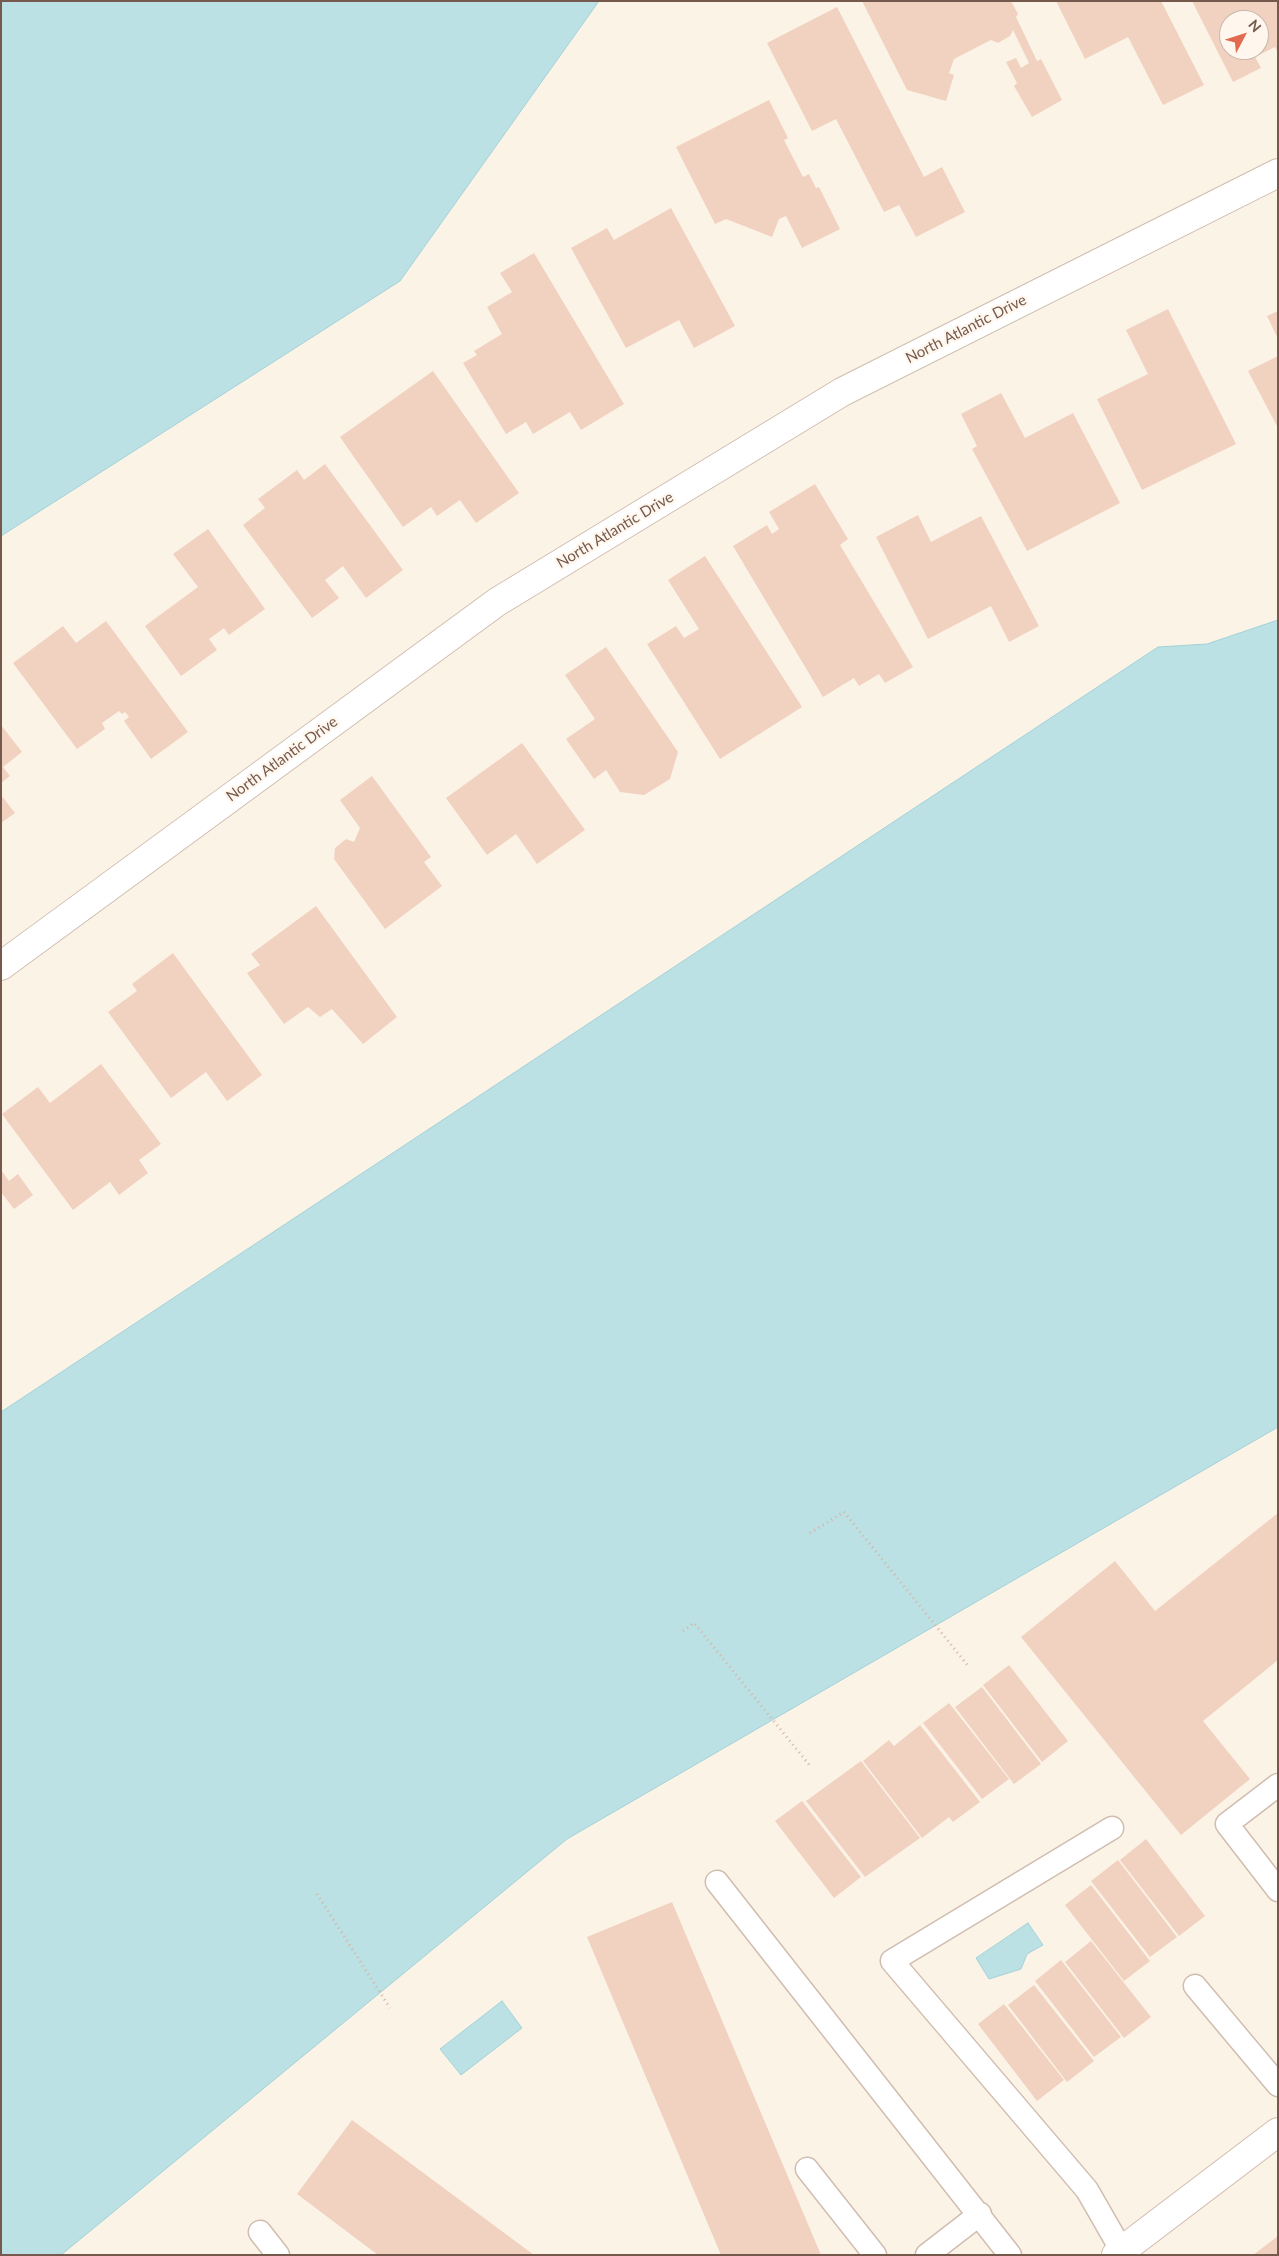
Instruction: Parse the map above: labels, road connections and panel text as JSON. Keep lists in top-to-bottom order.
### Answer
{
  "streets": {
    "street": ["North Atlantic Drive"]
  },
  "north": "top right"
}
